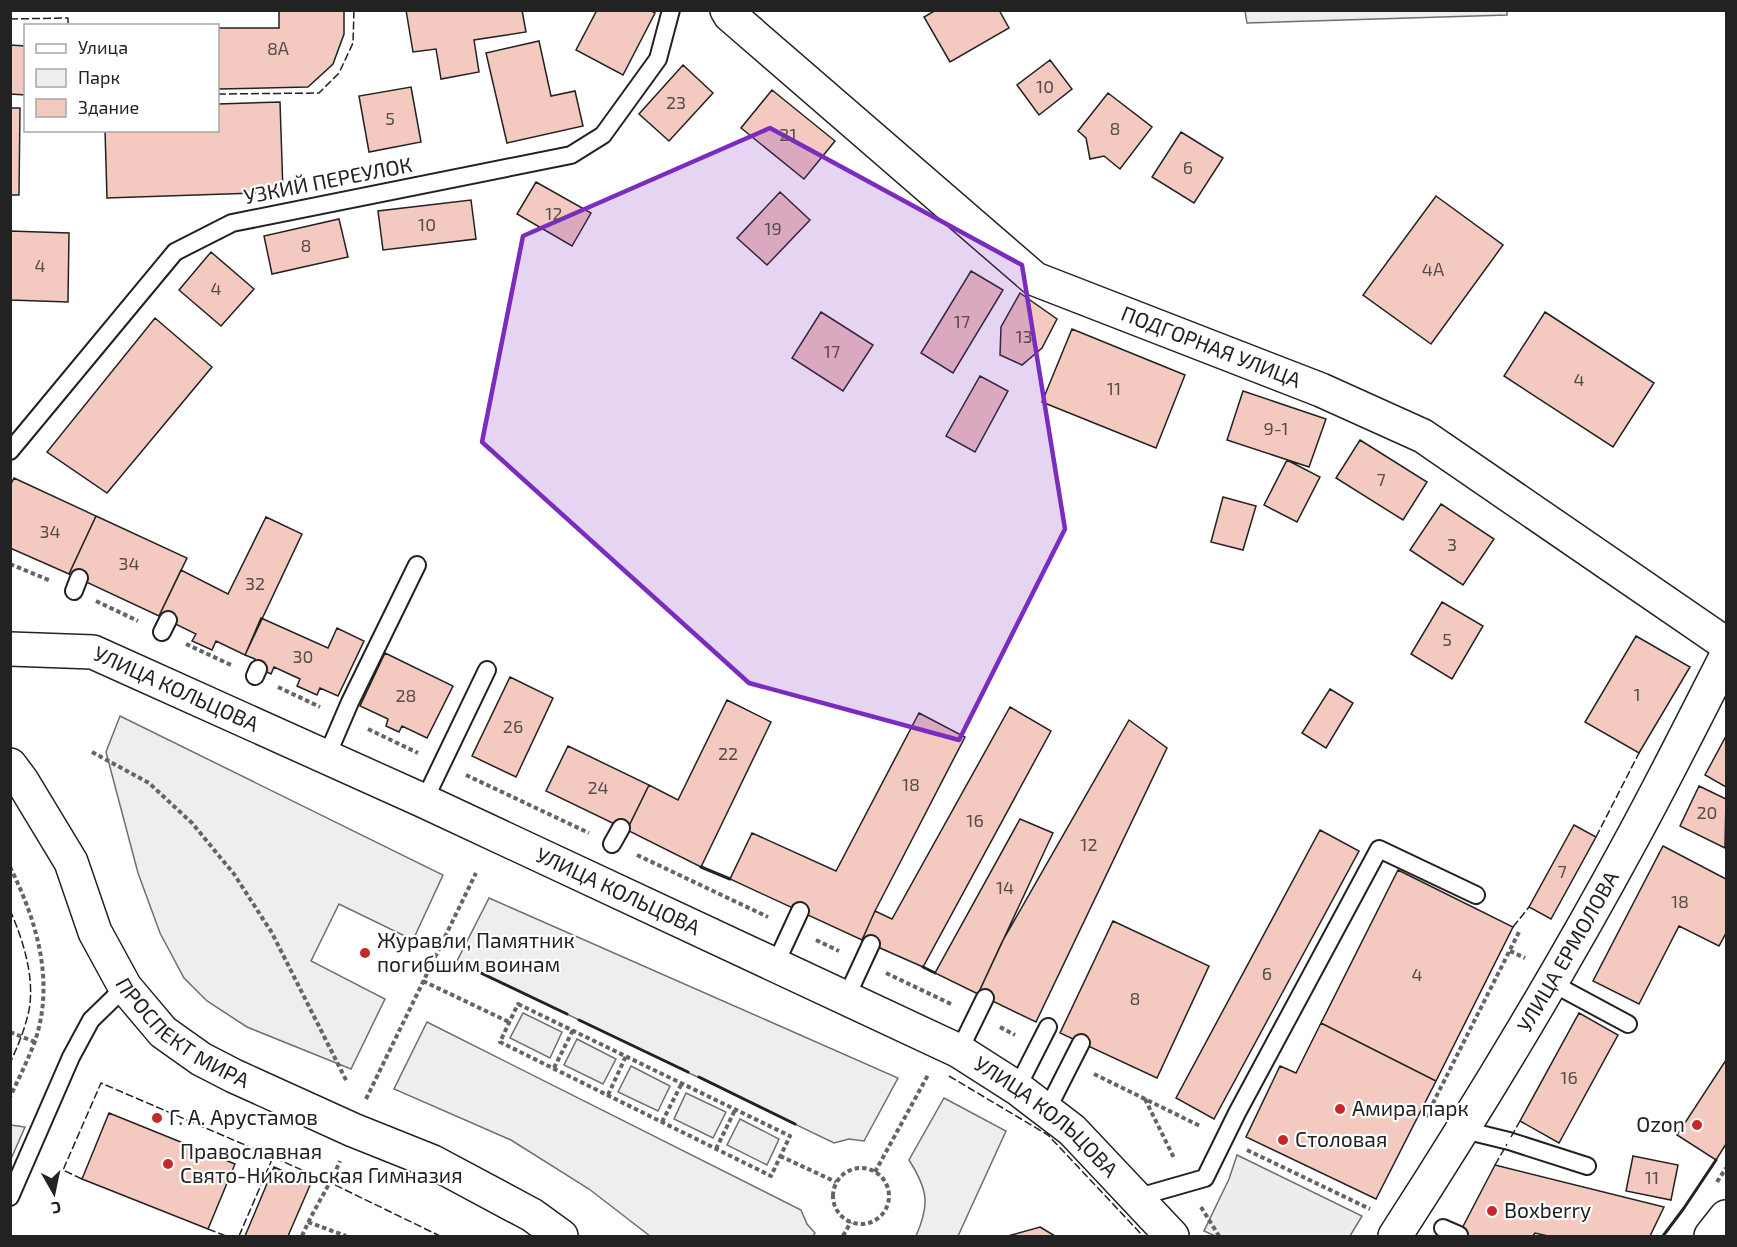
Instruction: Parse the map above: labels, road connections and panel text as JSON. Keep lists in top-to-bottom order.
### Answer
{
  "streets": {
    "street": [
      "ПОДГОРНАЯ УЛИЦА",
      "УЛИЦА КОЛЬЦОВА",
      "УЛИЦА ЕРМОЛОВА",
      "ПРОСПЕКТ МИРА"
    ],
    "lane": ["УЗКИЙ ПЕРЕУЛОК"]
  },
  "places": [
    "Журавли, Памятник погибшим воинам",
    "Амира парк",
    "Г. А. Арустамов",
    "Ozon",
    "Столовая",
    "Православная Свято-Никольская Гимназия",
    "Boxberry"
  ],
  "house_numbers": [
    "8А",
    "10",
    "23",
    "5",
    "8",
    "21",
    "6",
    "12",
    "10",
    "19",
    "8",
    "4",
    "4А",
    "4",
    "17",
    "13",
    "17",
    "4",
    "11",
    "9-1",
    "7",
    "34",
    "3",
    "34",
    "32",
    "5",
    "30",
    "1",
    "28",
    "26",
    "22",
    "18",
    "24",
    "20",
    "16",
    "12",
    "7",
    "14",
    "18",
    "6",
    "4",
    "8",
    "16",
    "11"
  ],
  "legend": ["Улица", "Парк", "Здание"],
  "north": "bottom"
}
